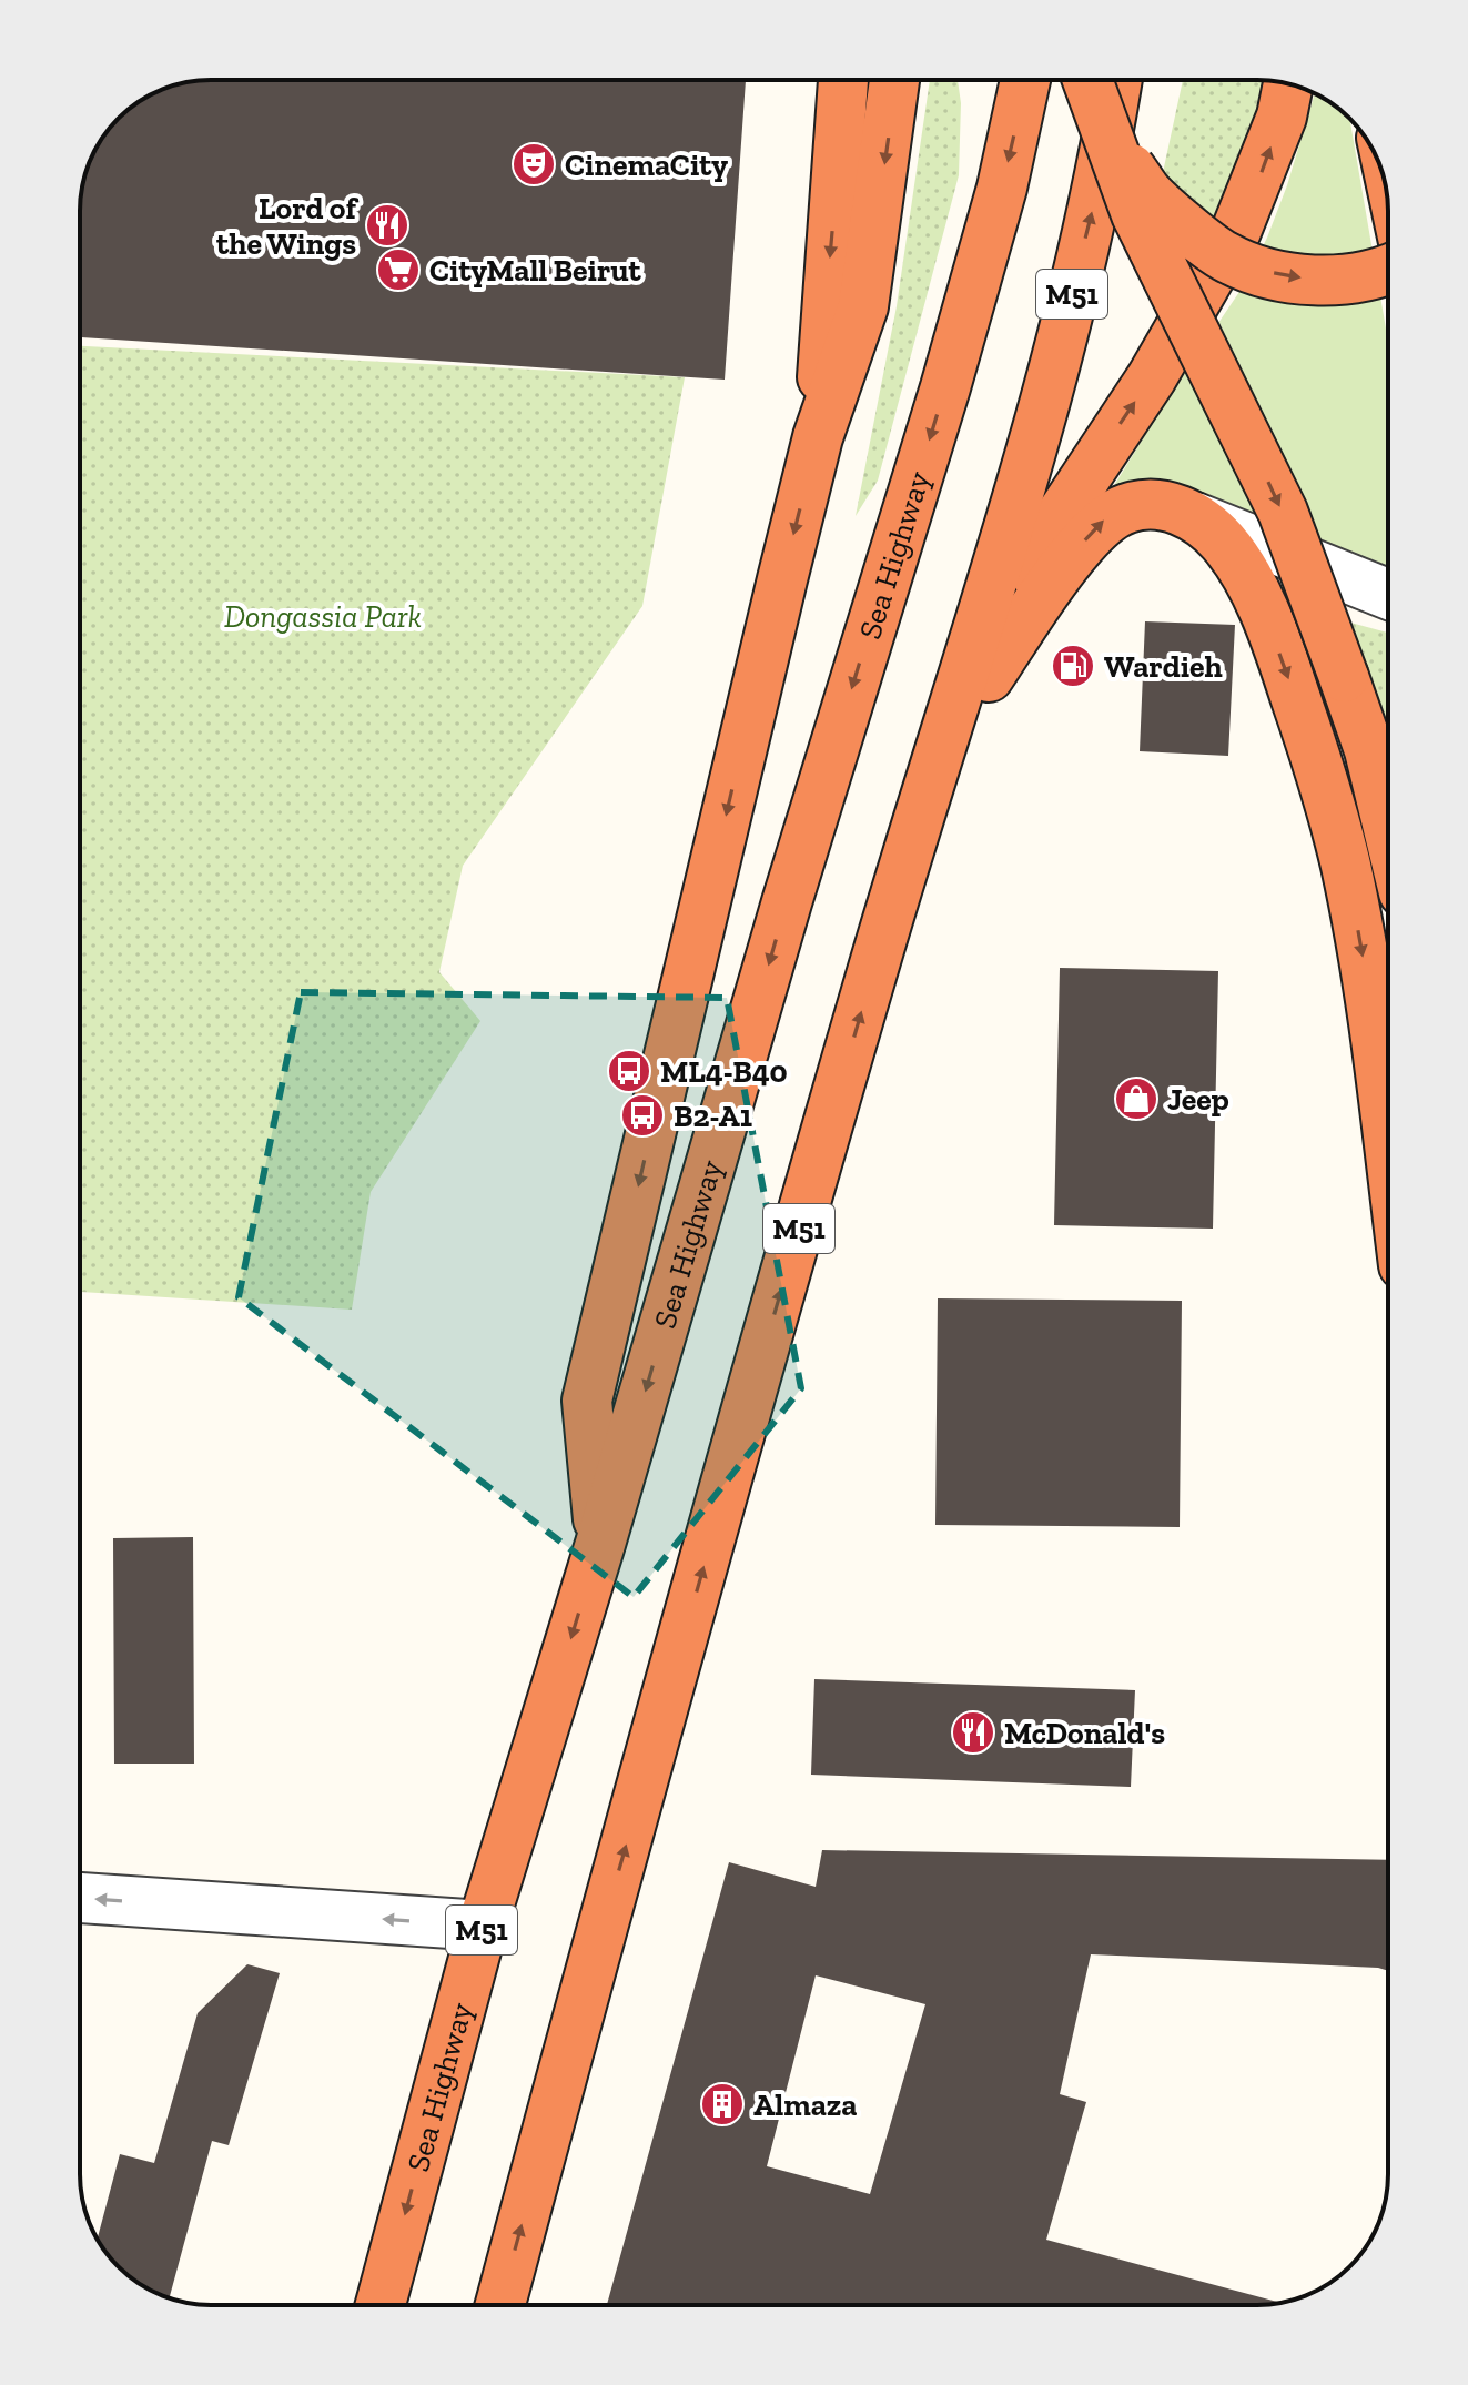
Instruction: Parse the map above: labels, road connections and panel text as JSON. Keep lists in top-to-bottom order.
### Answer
{
  "streets": {
    "highway": ["M51", "Sea Highway"]
  },
  "parks": ["Dongassia Park"],
  "places": {
    "theatre": ["CinemaCity"],
    "restaurant": ["Lord of the Wings", "McDonald's"],
    "supermarket": ["CityMall Beirut"],
    "fuel station": ["Wardieh"],
    "bus stop": ["ML4-B40", "B2-A1"],
    "shop": ["Jeep"],
    "building": ["Almaza"]
  }
}
